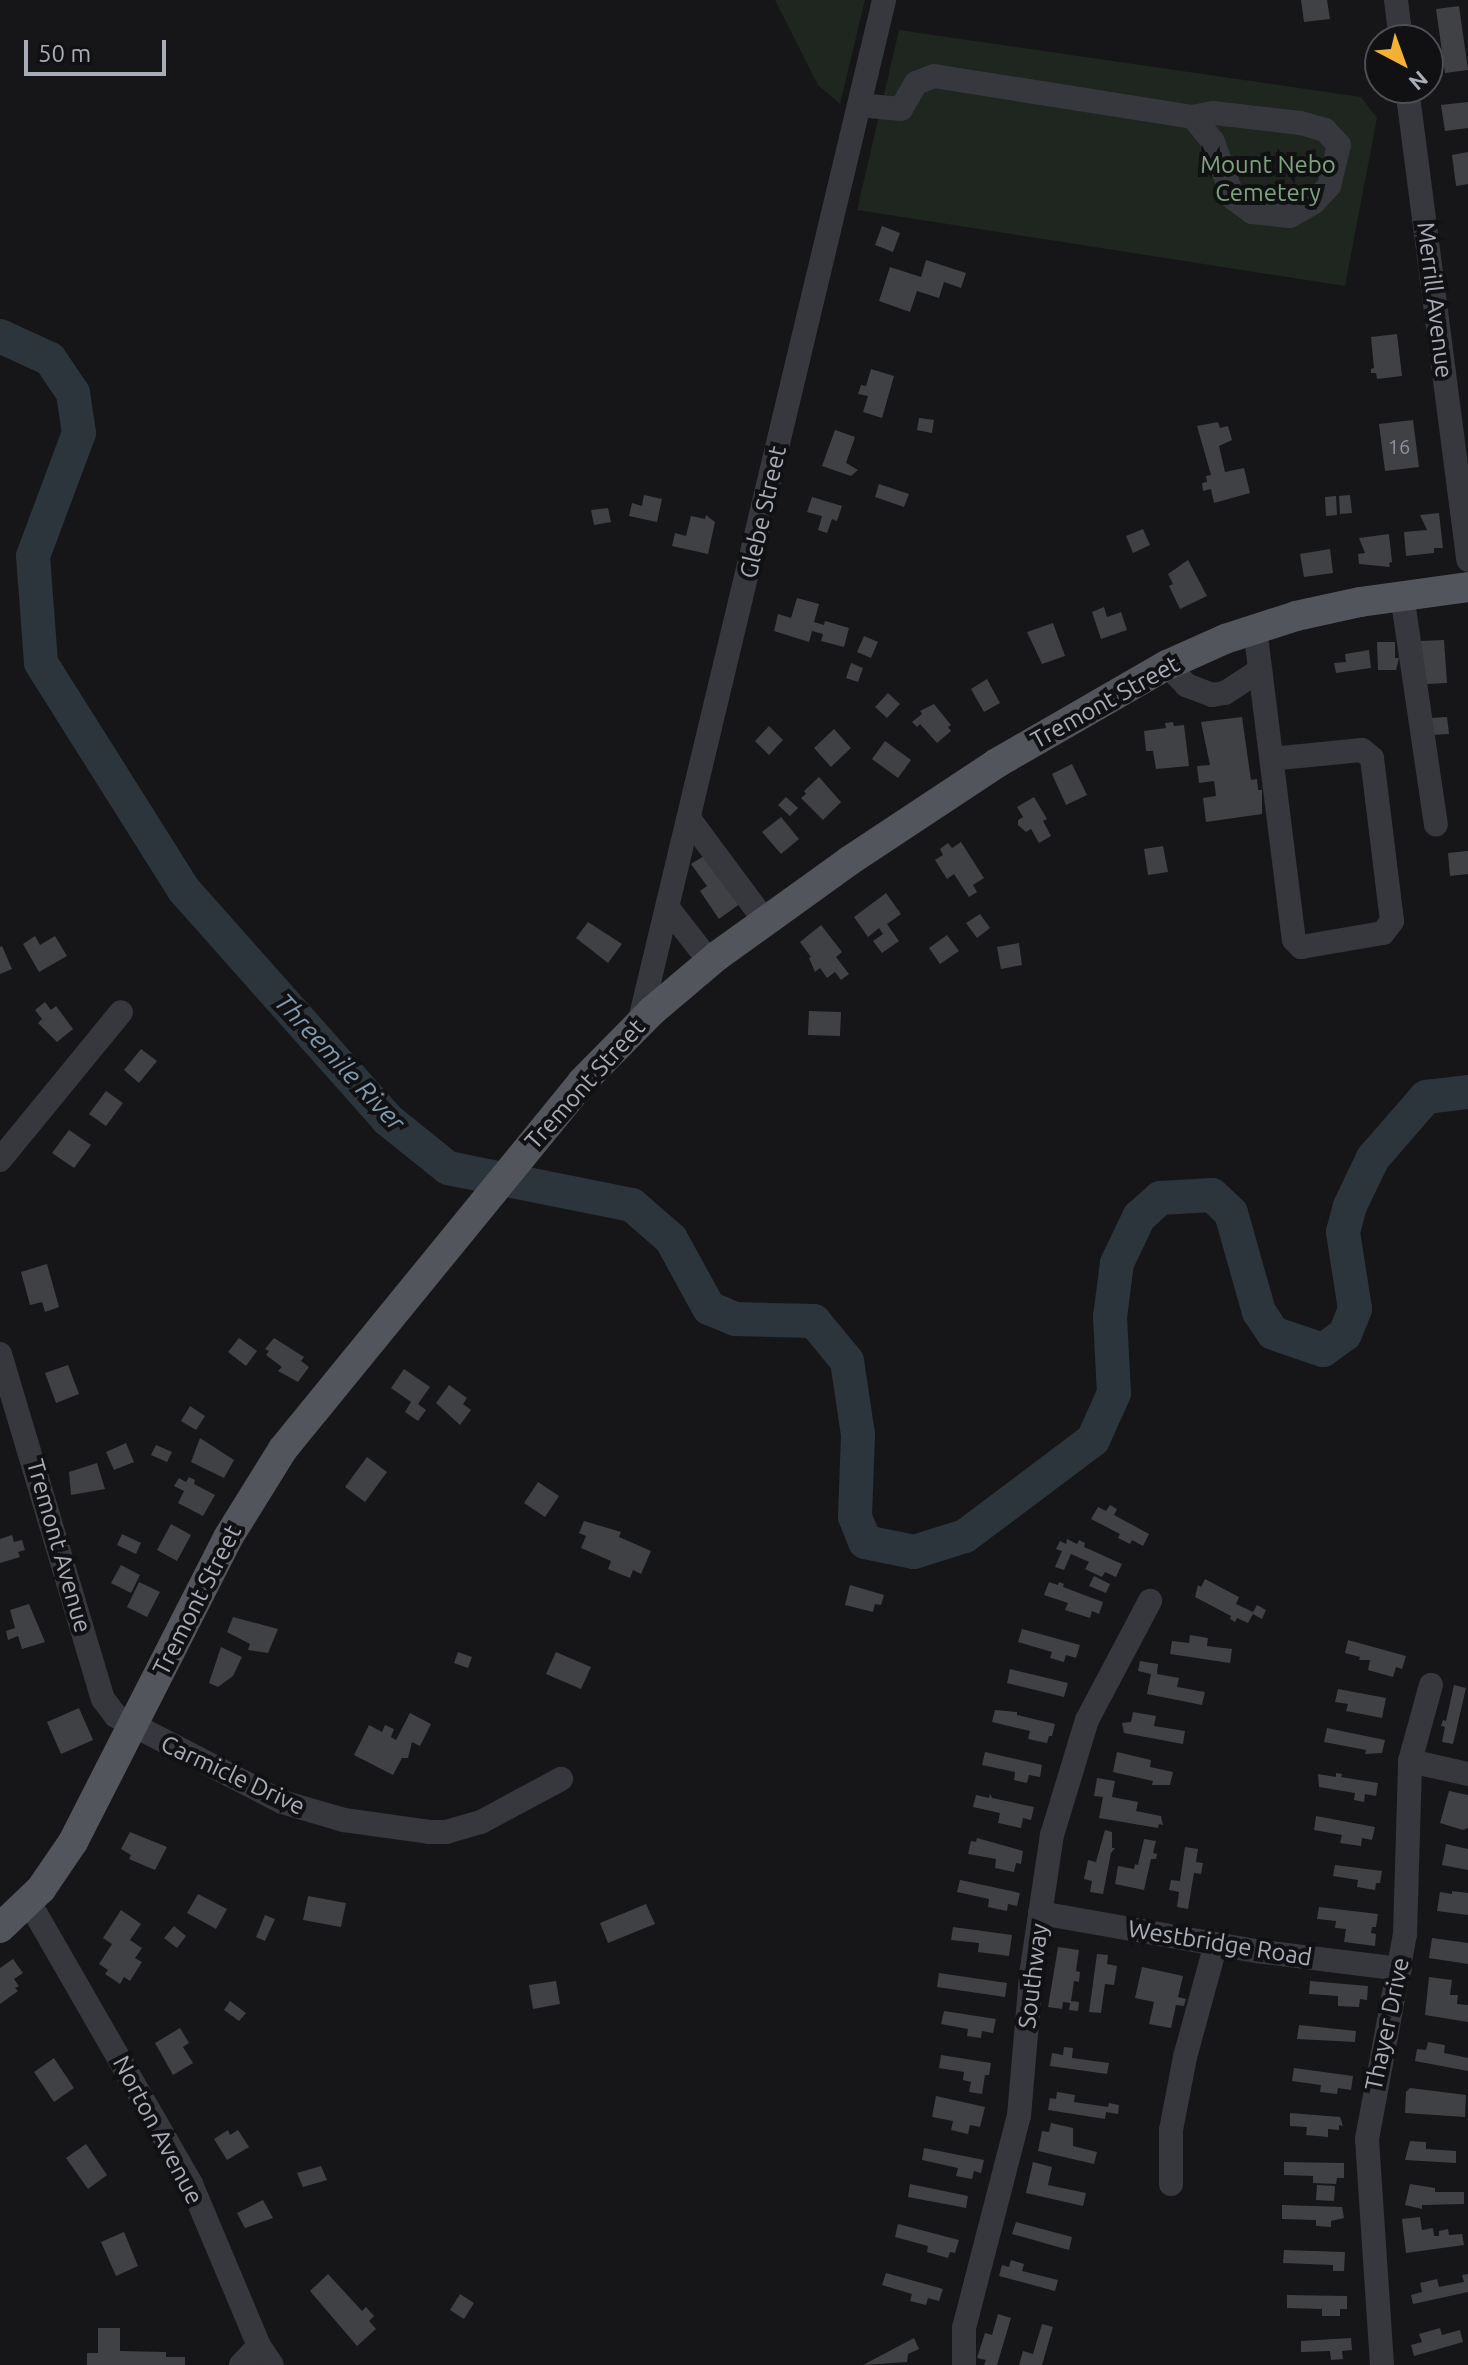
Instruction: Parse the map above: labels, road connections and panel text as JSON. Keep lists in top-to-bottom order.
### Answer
{
  "streets": {
    "main road": ["Tremont Street"],
    "street": [
      "Merrill Avenue",
      "Glebe Street",
      "Tremont Avenue",
      "Carmicle Drive",
      "Westbridge Road",
      "Southway",
      "Thayer Drive",
      "Norton Avenue"
    ]
  },
  "crossings": [
    ["Glebe Street", "Tremont Street"],
    ["Tremont Street", "Tremont Avenue"],
    ["Tremont Street", "Carmicle Drive"],
    ["Tremont Street", "Norton Avenue"],
    ["Tremont Avenue", "Carmicle Drive"],
    ["Westbridge Road", "Southway"],
    ["Westbridge Road", "Thayer Drive"]
  ],
  "water": ["Threemile River"],
  "parks": ["Mount Nebo Cemetery"],
  "house_numbers": ["16"],
  "scale_bar": "50 m",
  "north": "bottom right"
}
